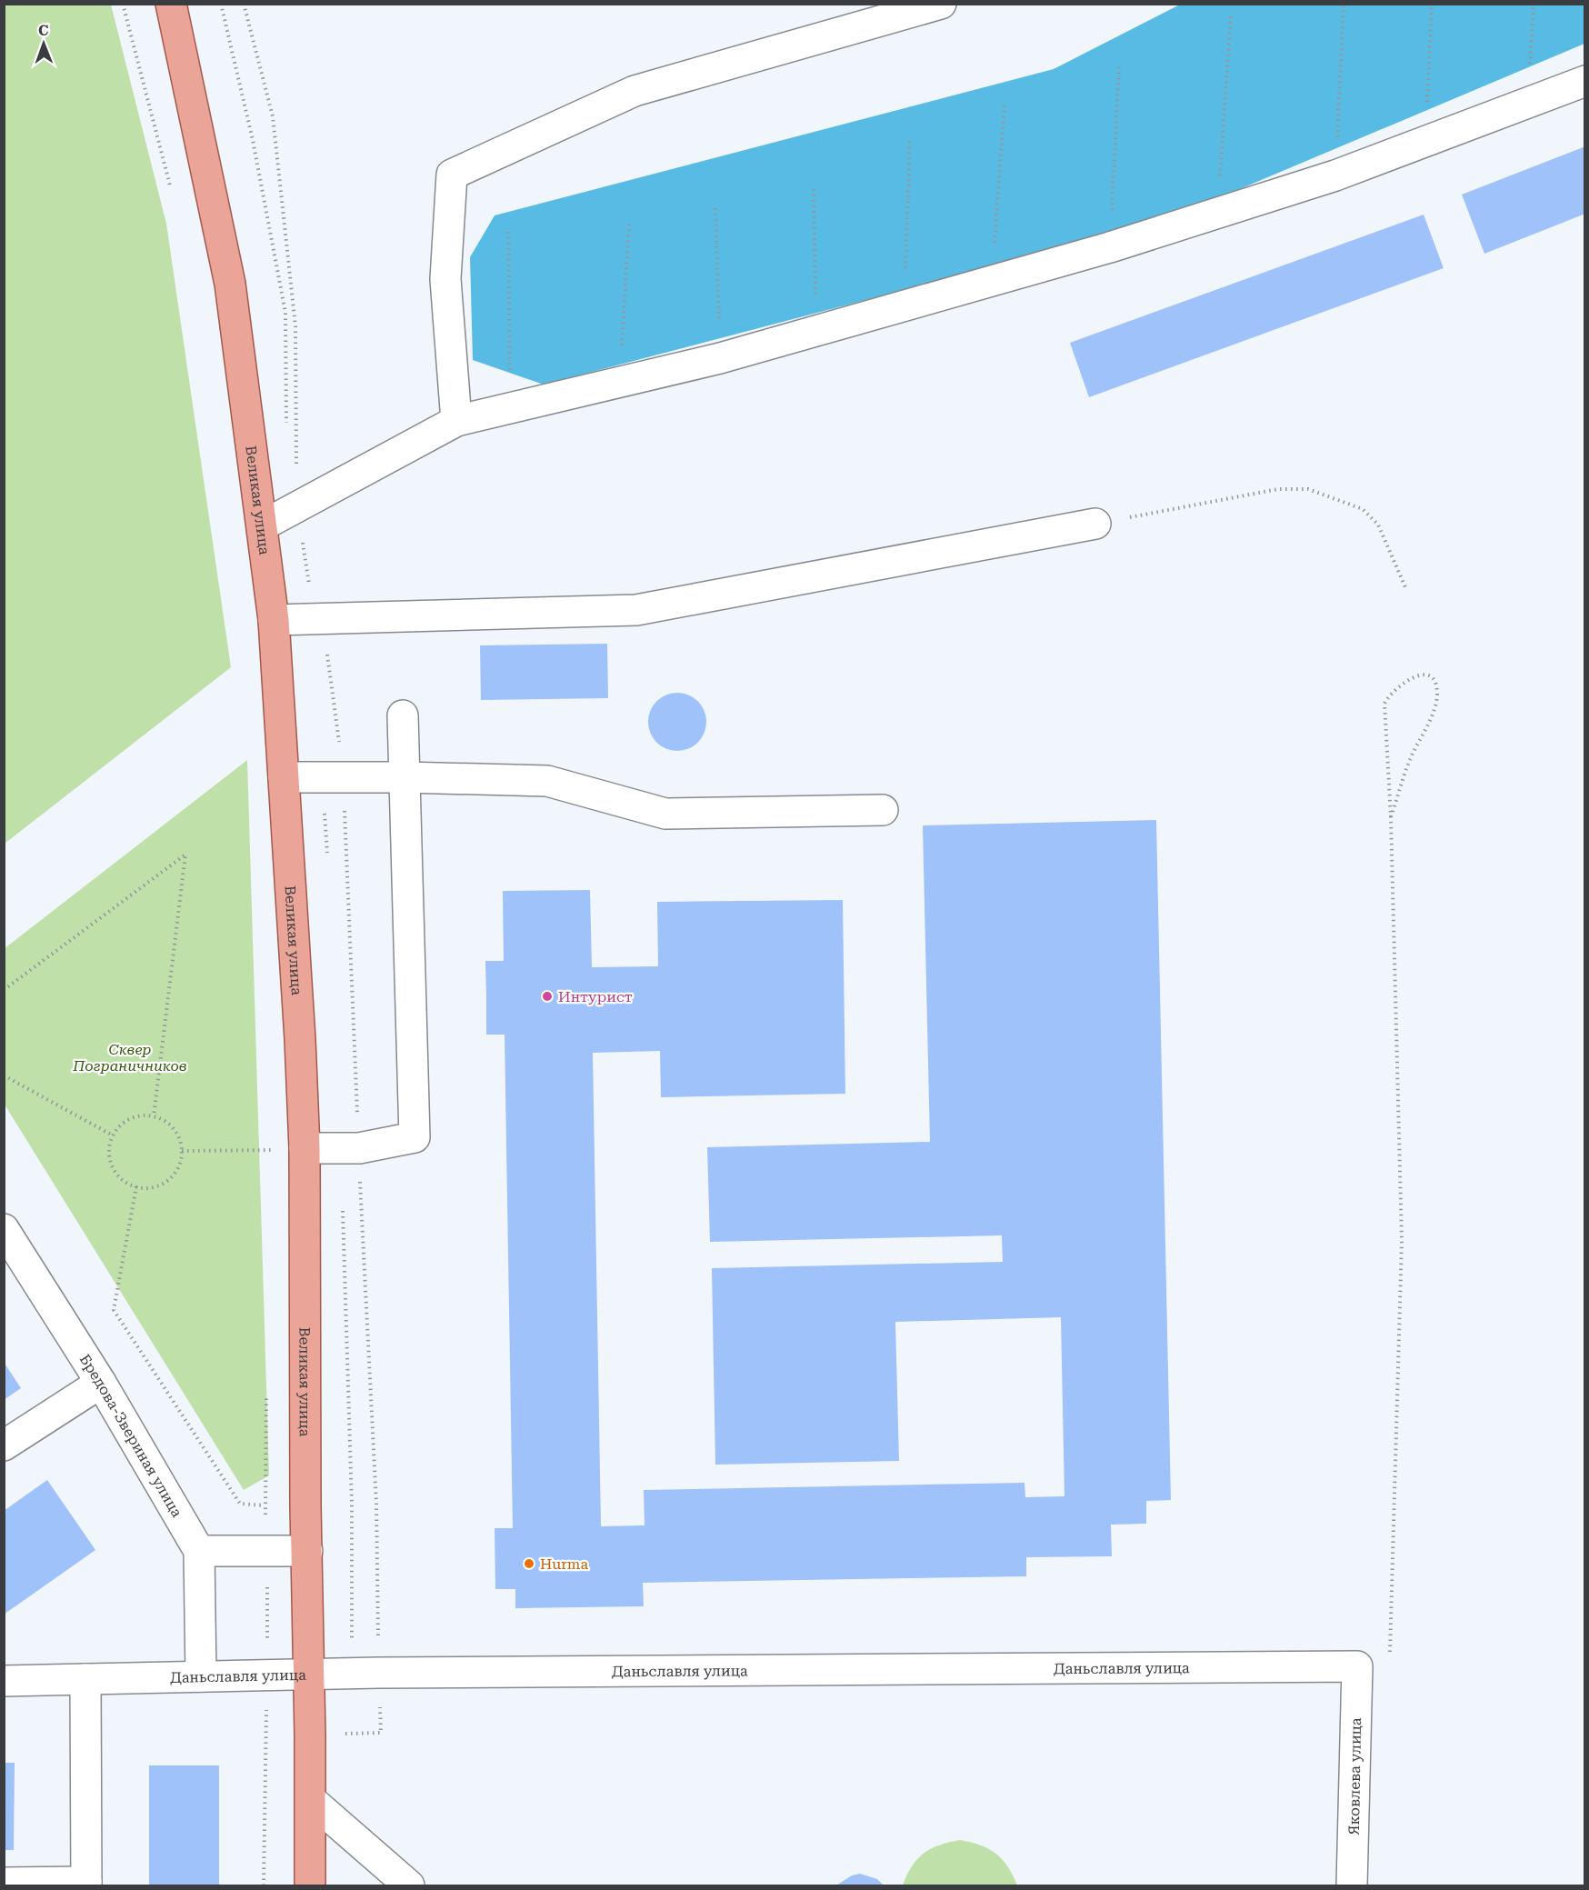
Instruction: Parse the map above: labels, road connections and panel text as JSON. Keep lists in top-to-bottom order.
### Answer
{
  "streets": {
    "main road": ["Великая улица"],
    "street": ["Бредова-Звериная улица", "Даньславля улица", "Яковлева улица"]
  },
  "crossings": [
    ["Великая улица", "Даньславля улица"],
    ["Даньславля улица", "Яковлева улица"]
  ],
  "parks": ["Сквер Пограничников"],
  "places": ["Интурист", "Hurma"],
  "north": "top"
}
